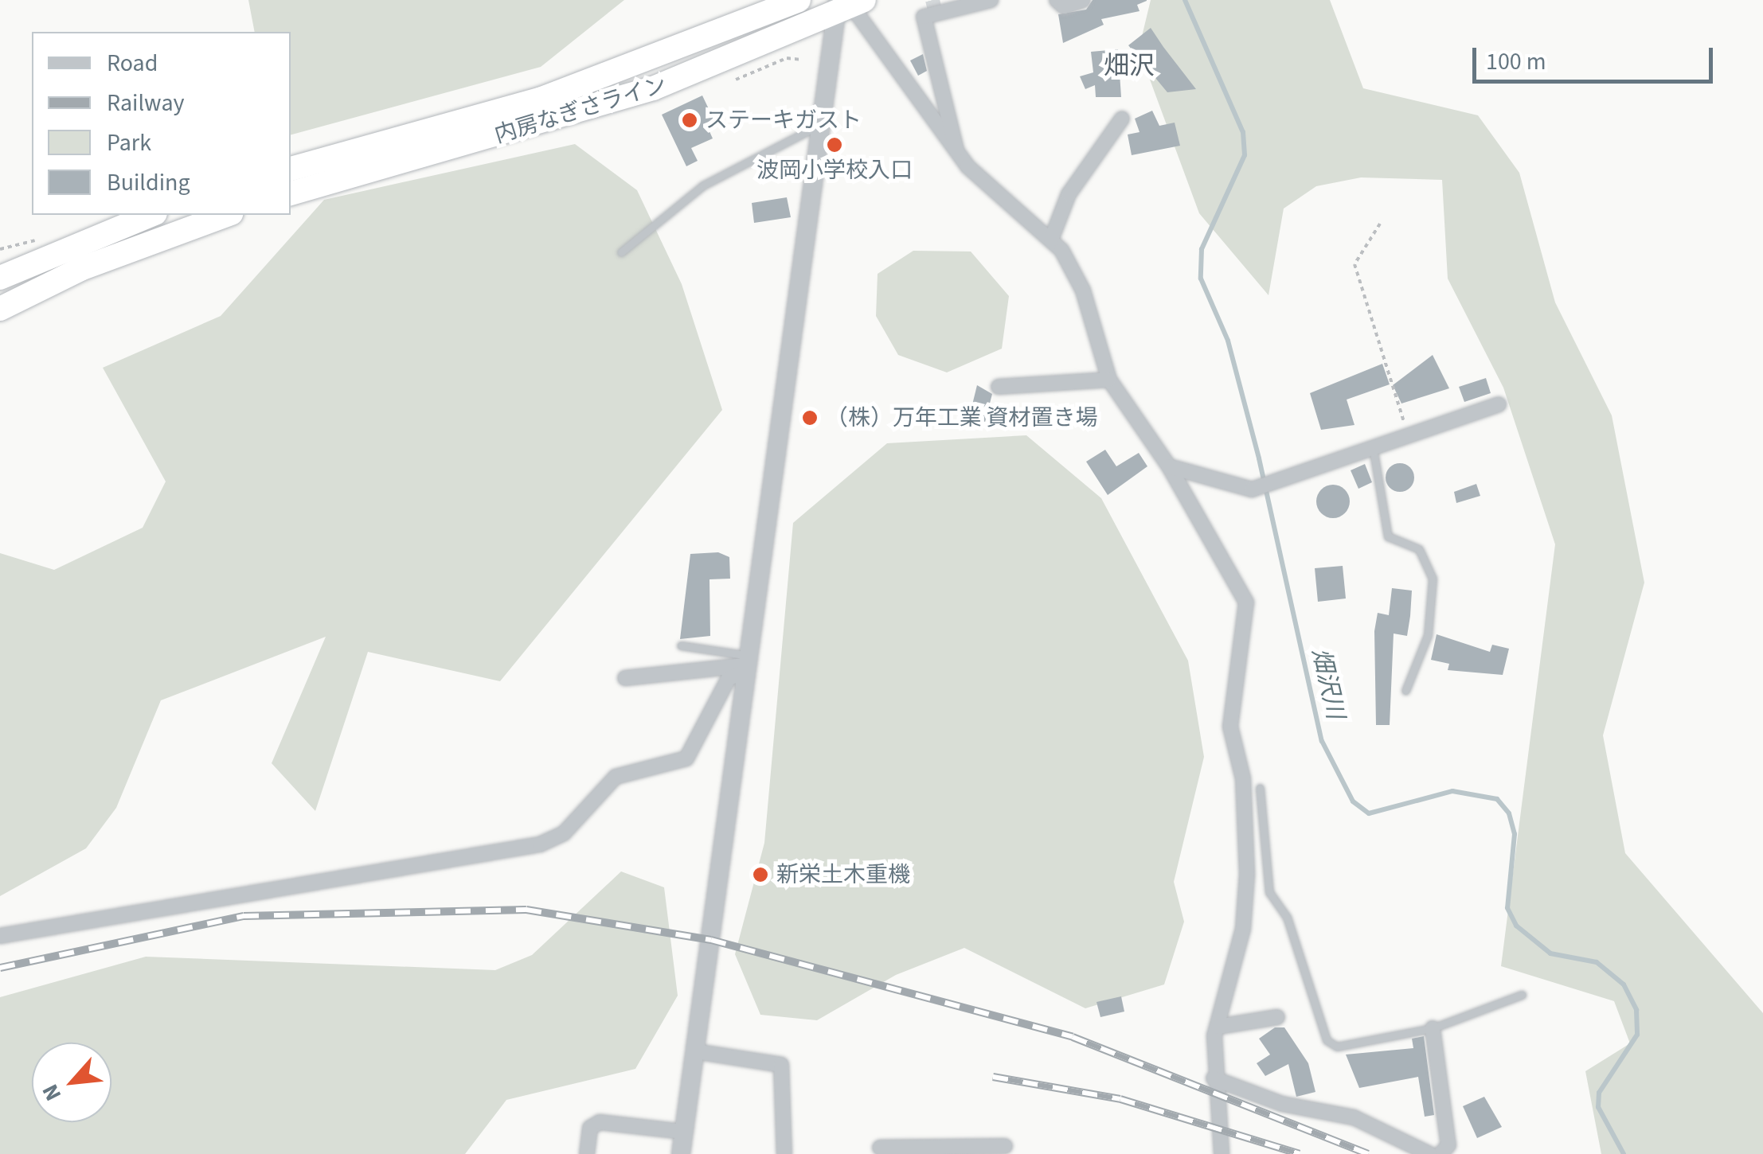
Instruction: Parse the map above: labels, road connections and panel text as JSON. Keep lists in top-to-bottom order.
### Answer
{
  "streets": {
    "highway": ["内房なぎさライン"]
  },
  "districts": ["畑沢"],
  "water": ["畑沢川"],
  "places": [
    "ステーキガスト",
    "波岡小学校入口",
    "（株）万年工業 資材置き場",
    "新栄土木重機"
  ],
  "legend": [
    "Road",
    "Railway",
    "Park",
    "Building"
  ],
  "scale_bar": "100 m",
  "north": "bottom left"
}
